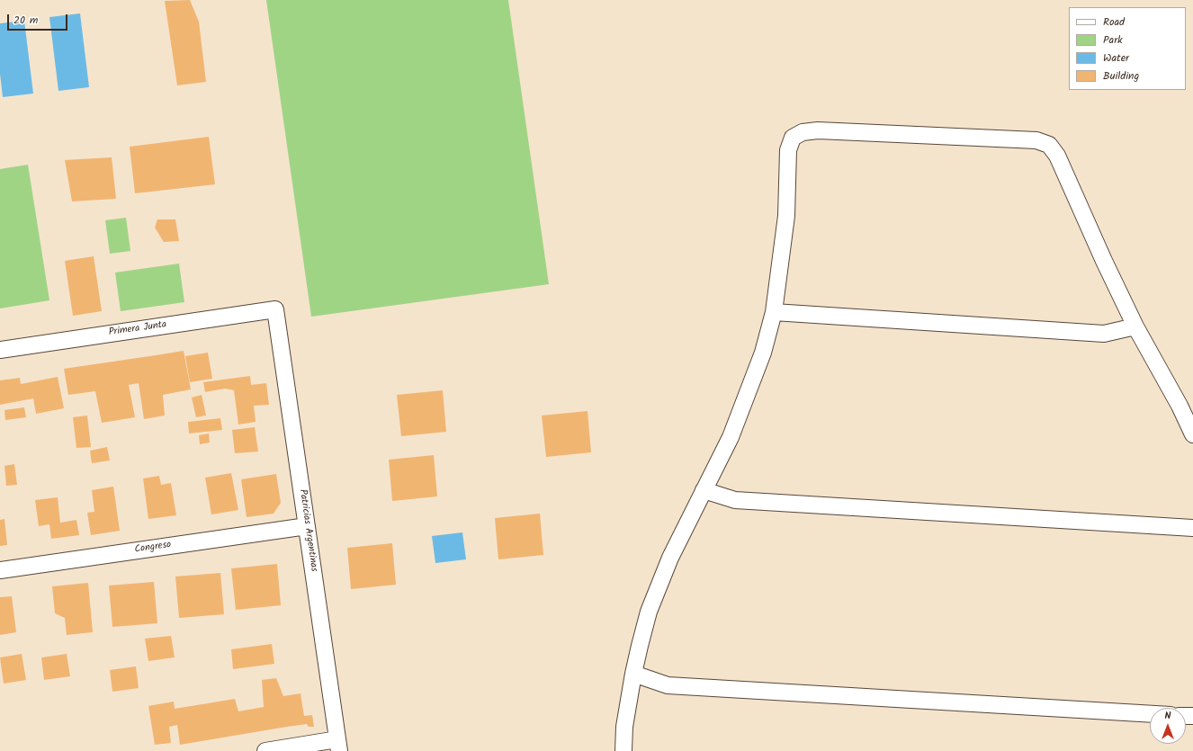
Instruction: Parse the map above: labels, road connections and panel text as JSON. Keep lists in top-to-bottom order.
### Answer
{
  "streets": {
    "street": ["Primera Junta", "Patricias Argentinas", "Congreso"]
  },
  "crossings": [
    ["Primera Junta", "Patricias Argentinas"],
    ["Patricias Argentinas", "Congreso"]
  ],
  "legend": [
    "Road",
    "Park",
    "Water",
    "Building"
  ],
  "scale_bar": "20 m",
  "north": "top"
}
